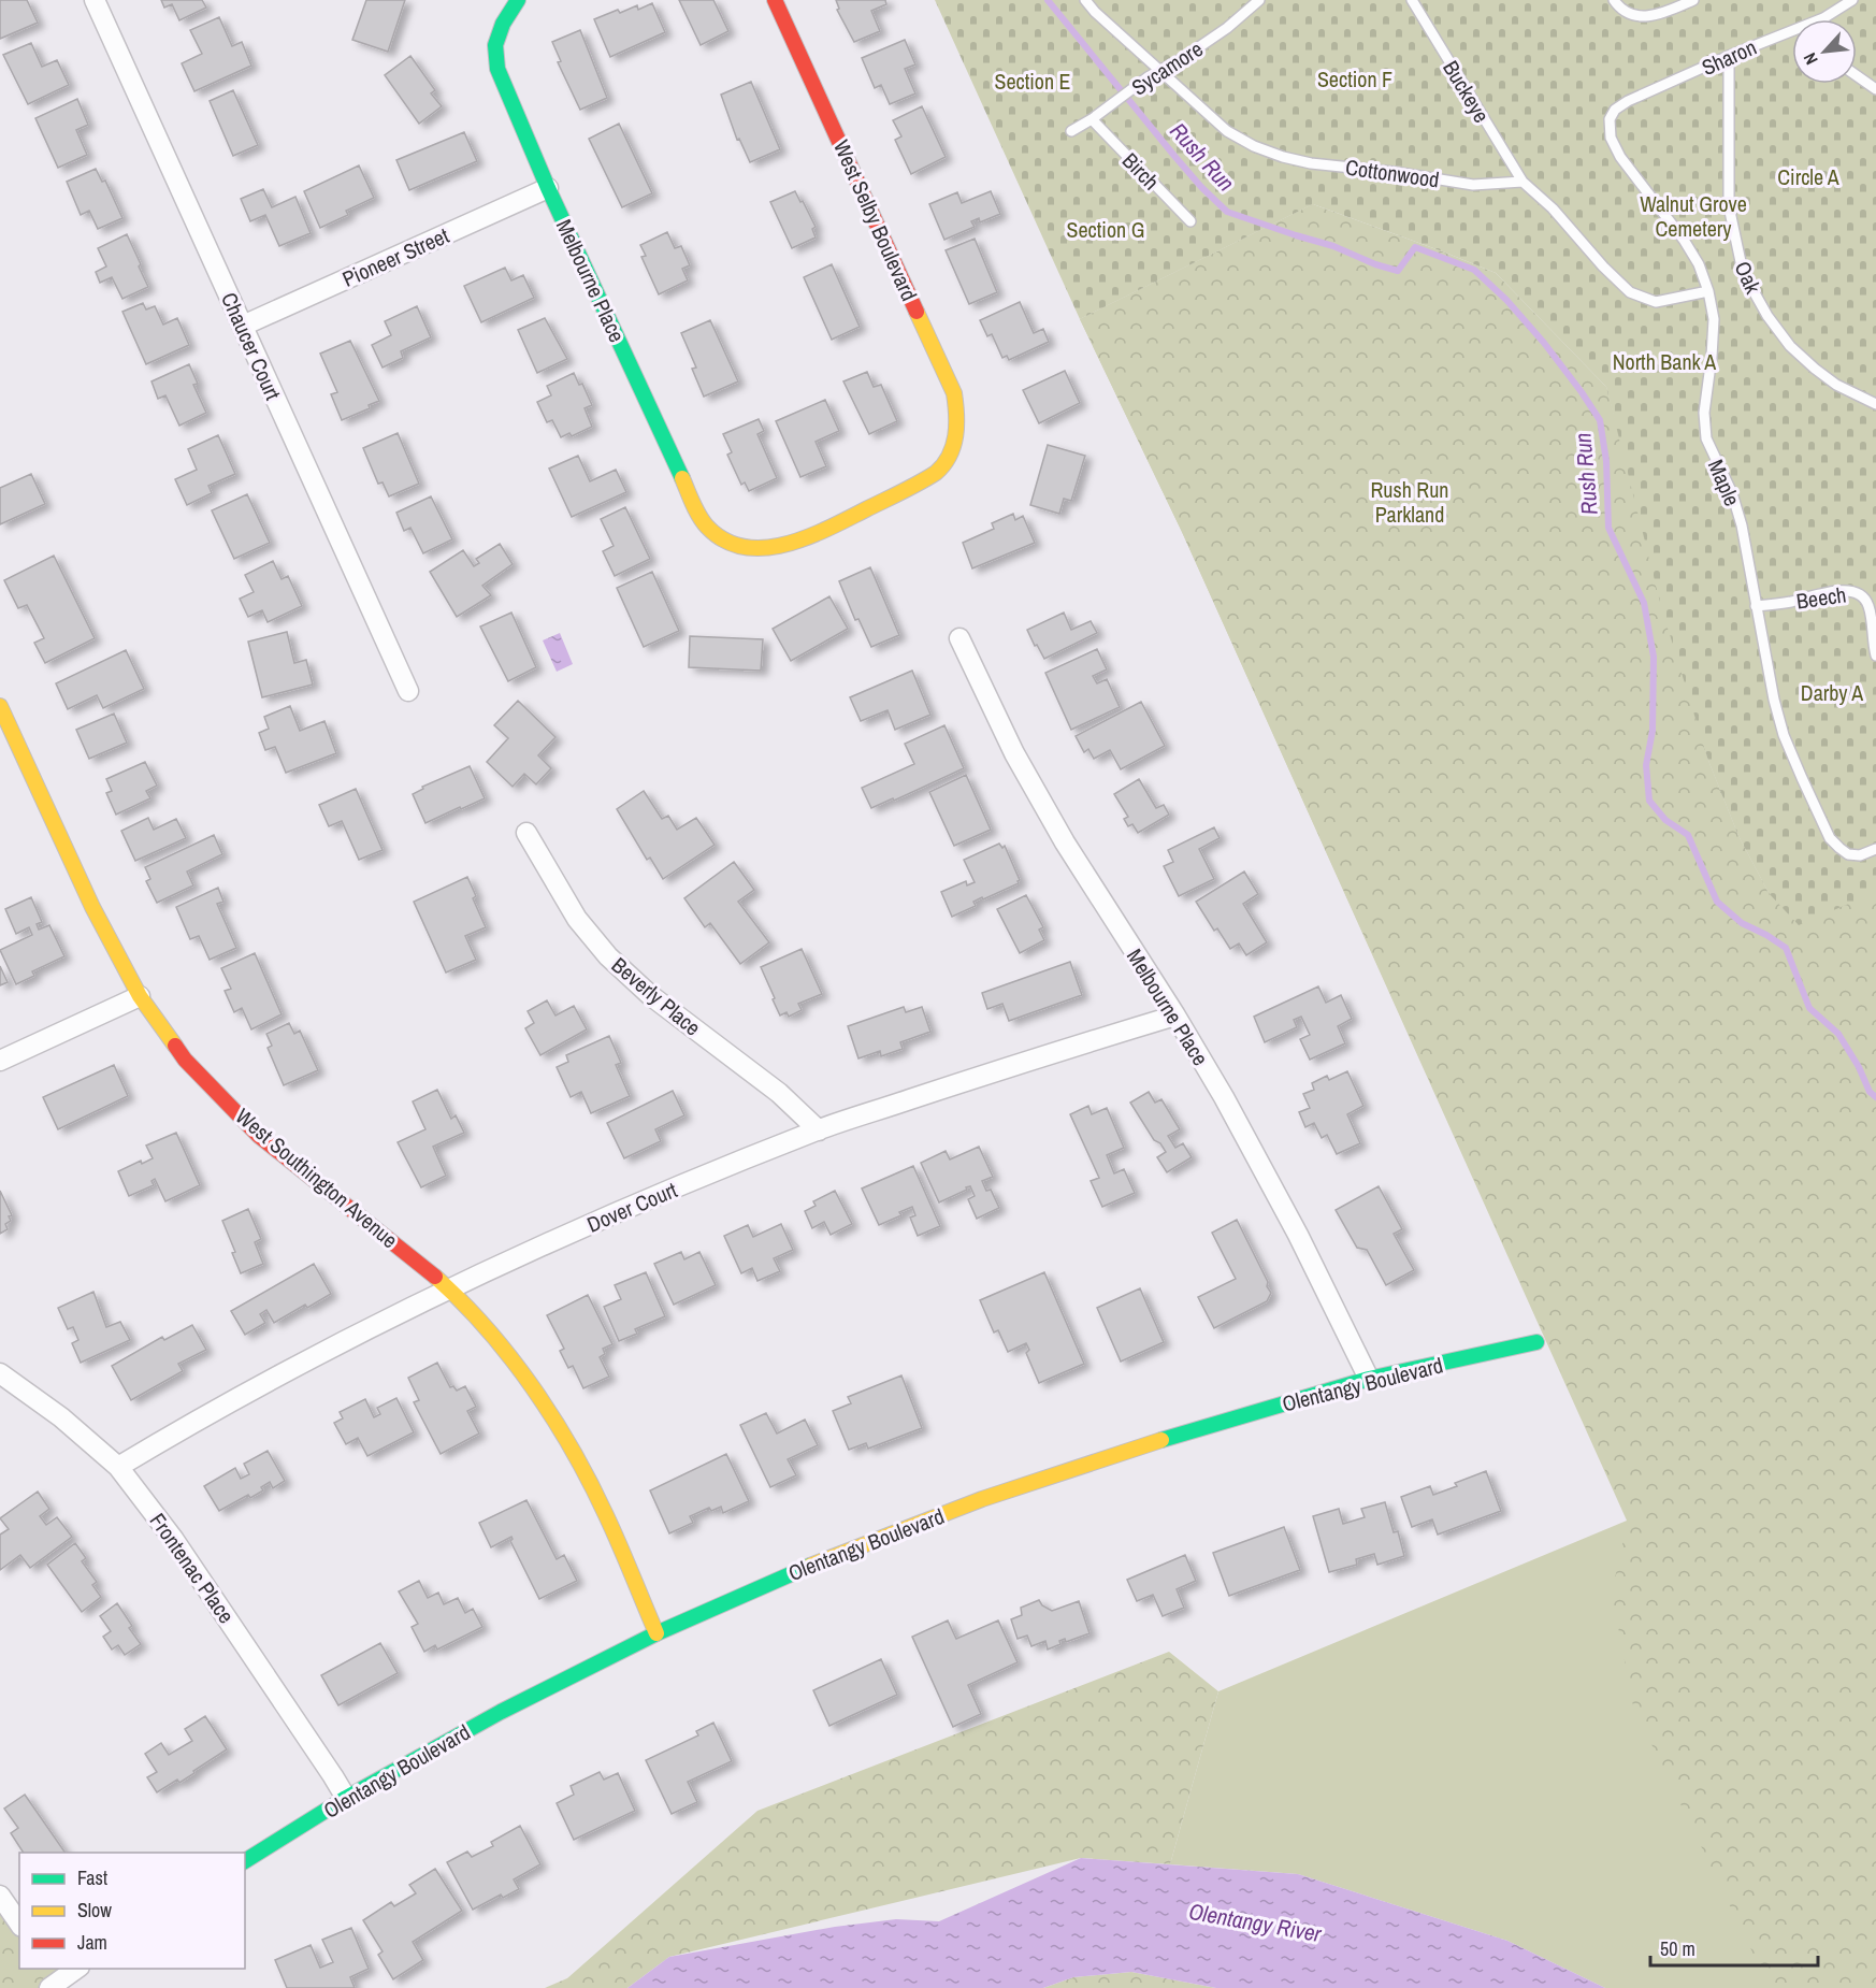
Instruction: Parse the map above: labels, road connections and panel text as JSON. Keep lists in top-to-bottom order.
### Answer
{
  "streets": {
    "street": [
      "West Selby Boulevard",
      "Pioneer Street",
      "Melbourne Place",
      "Chaucer Court",
      "Beverly Place",
      "West Southington Avenue",
      "Dover Court",
      "Olentangy Boulevard",
      "Frontenac Place"
    ],
    "lane": [
      "Sharon",
      "Sycamore",
      "Buckeye",
      "Birch",
      "Cottonwood",
      "Oak",
      "Maple",
      "Beech"
    ]
  },
  "crossings": [
    ["Sharon", "Oak"],
    ["Sharon", "Maple"],
    ["Sycamore", "Birch"],
    ["Sycamore", "Cottonwood"],
    ["Buckeye", "Cottonwood"],
    ["West Selby Boulevard", "Melbourne Place"],
    ["Pioneer Street", "Melbourne Place"],
    ["Pioneer Street", "Chaucer Court"],
    ["Melbourne Place", "Dover Court"],
    ["Melbourne Place", "Olentangy Boulevard"],
    ["Maple", "Beech"],
    ["Beverly Place", "Dover Court"],
    ["West Southington Avenue", "Dover Court"],
    ["West Southington Avenue", "Olentangy Boulevard"],
    ["Dover Court", "Frontenac Place"],
    ["Olentangy Boulevard", "Frontenac Place"]
  ],
  "water": ["Rush Run", "Olentangy River"],
  "parks": [
    "Section F",
    "Section E",
    "Circle A",
    "Walnut Grove Cemetery",
    "Section G",
    "North Bank A",
    "Rush Run Parkland",
    "Darby A"
  ],
  "legend": ["Fast", "Slow", "Jam"],
  "scale_bar": "50 m",
  "north": "bottom left"
}
